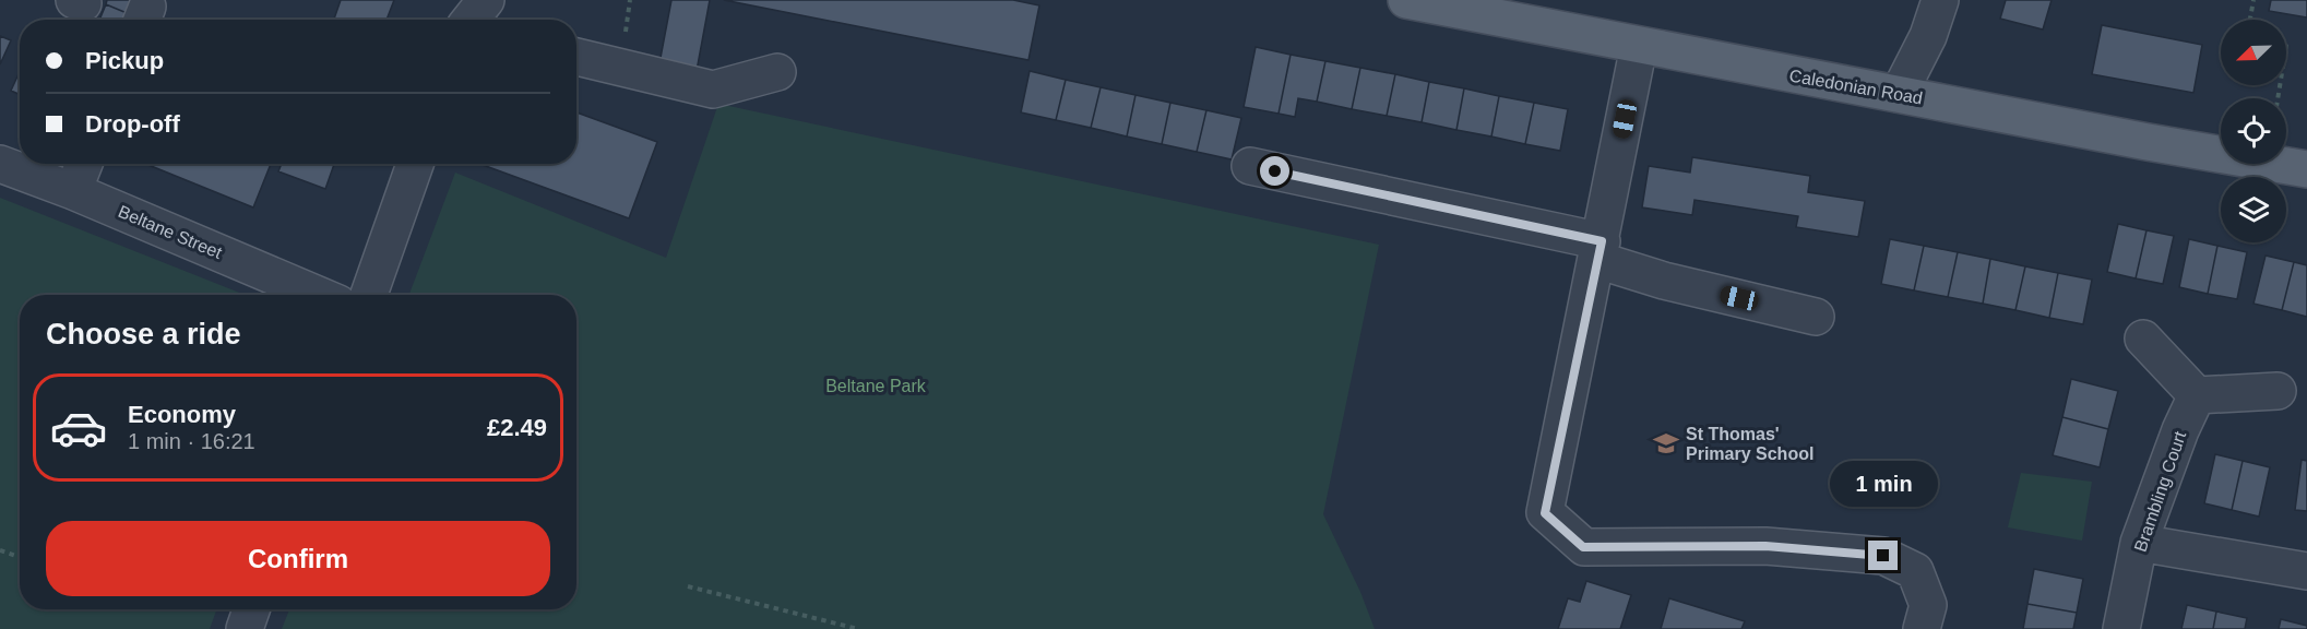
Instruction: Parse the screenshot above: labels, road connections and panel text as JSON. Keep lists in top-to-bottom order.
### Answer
{
  "streets": {
    "main road": ["Caledonian Road"],
    "street": ["Beltane Street", "Brambling Court"]
  },
  "parks": ["Beltane Park"],
  "places": {
    "school or university": ["St Thomas' Primary School"]
  },
  "north": "bottom left",
  "page": {
    "banner": ["Pickup", "Drop-off"],
    "heading": "Choose a ride",
    "list": [
      {
        "name": "Economy",
        "note": "1 min · 16:21",
        "value": "£2.49"
      }
    ],
    "bubble": "1 min",
    "buttons": "Confirm"
  }
}
